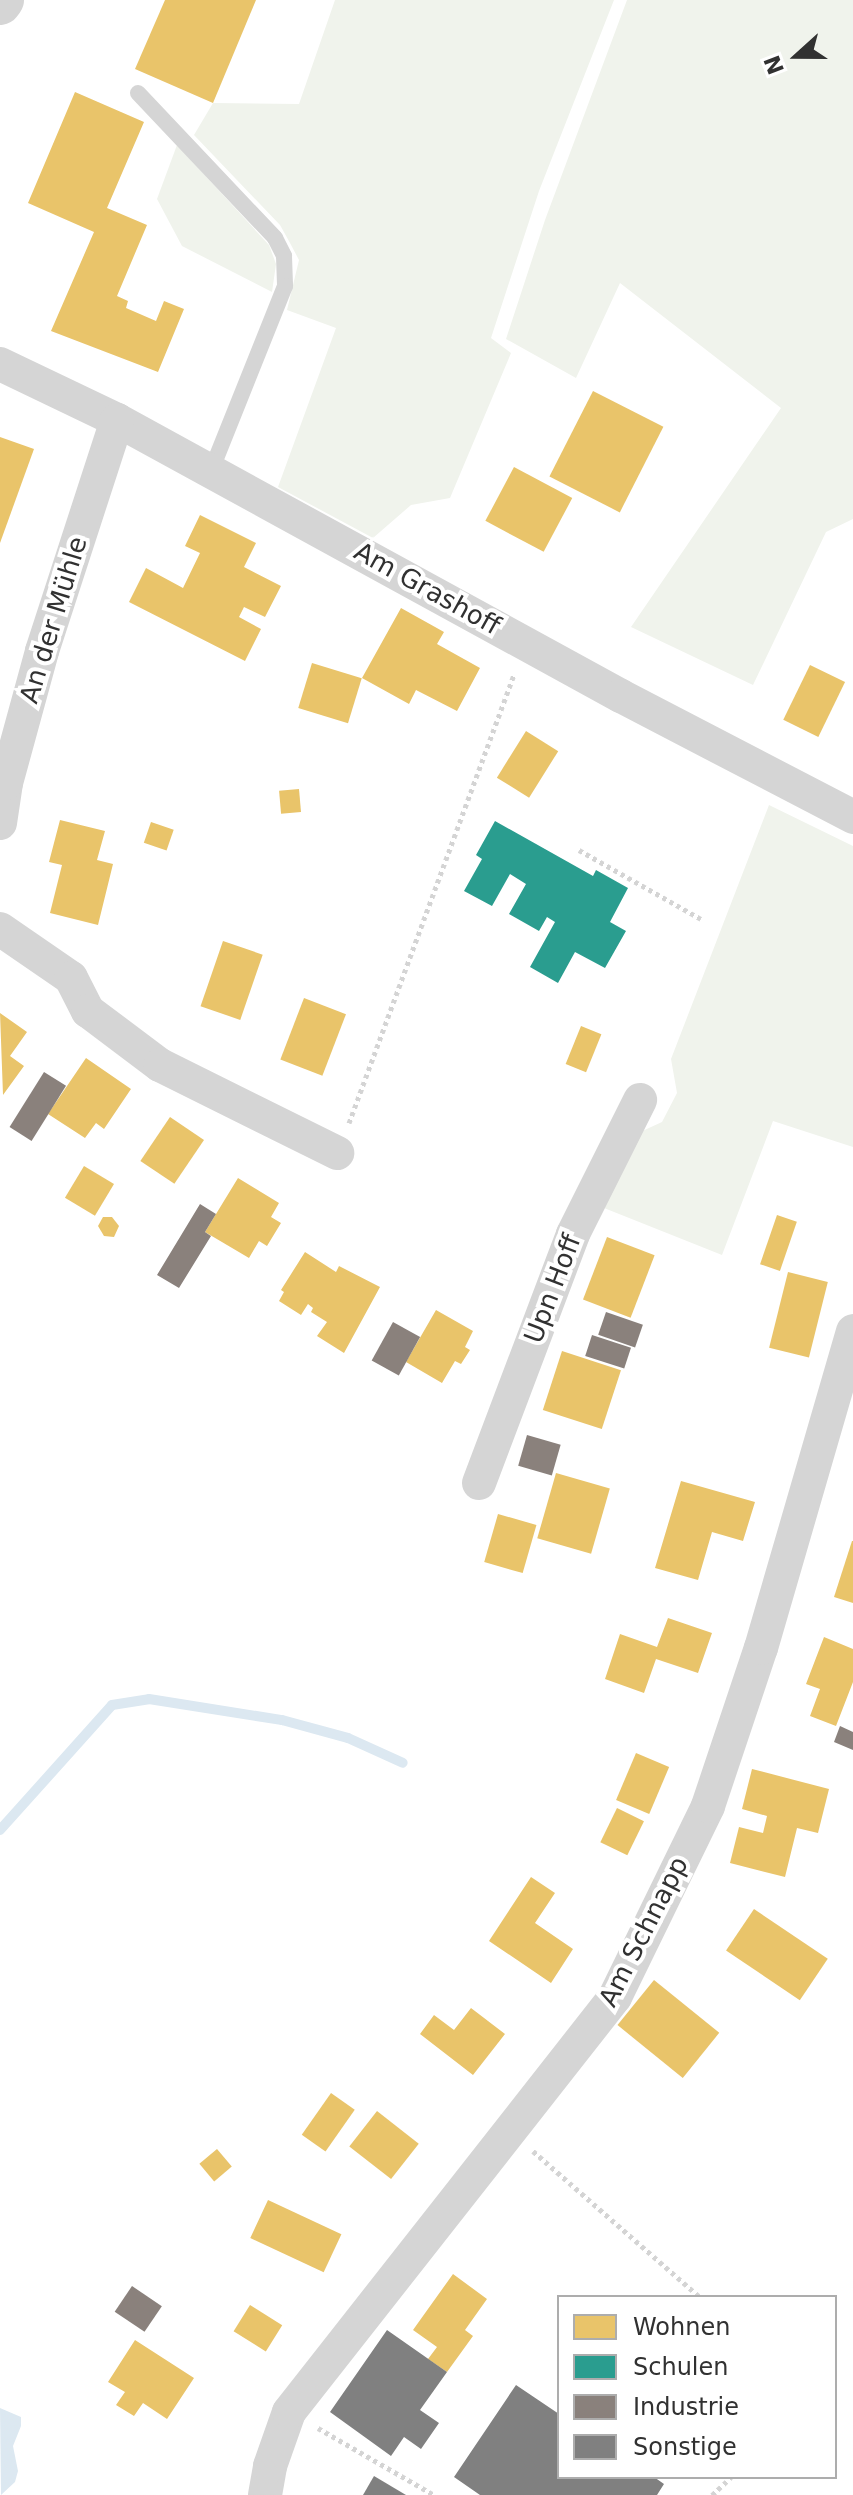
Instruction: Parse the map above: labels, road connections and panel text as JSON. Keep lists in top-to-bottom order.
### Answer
{
  "streets": {
    "street": [
      "Am Grashoff",
      "An der Mühle",
      "Upn Hoff",
      "Am Schnapp"
    ]
  },
  "crossings": [
    ["Am Grashoff", "An der Mühle"]
  ],
  "legend": [
    "Wohnen",
    "Schulen",
    "Industrie",
    "Sonstige"
  ],
  "north": "left"
}
